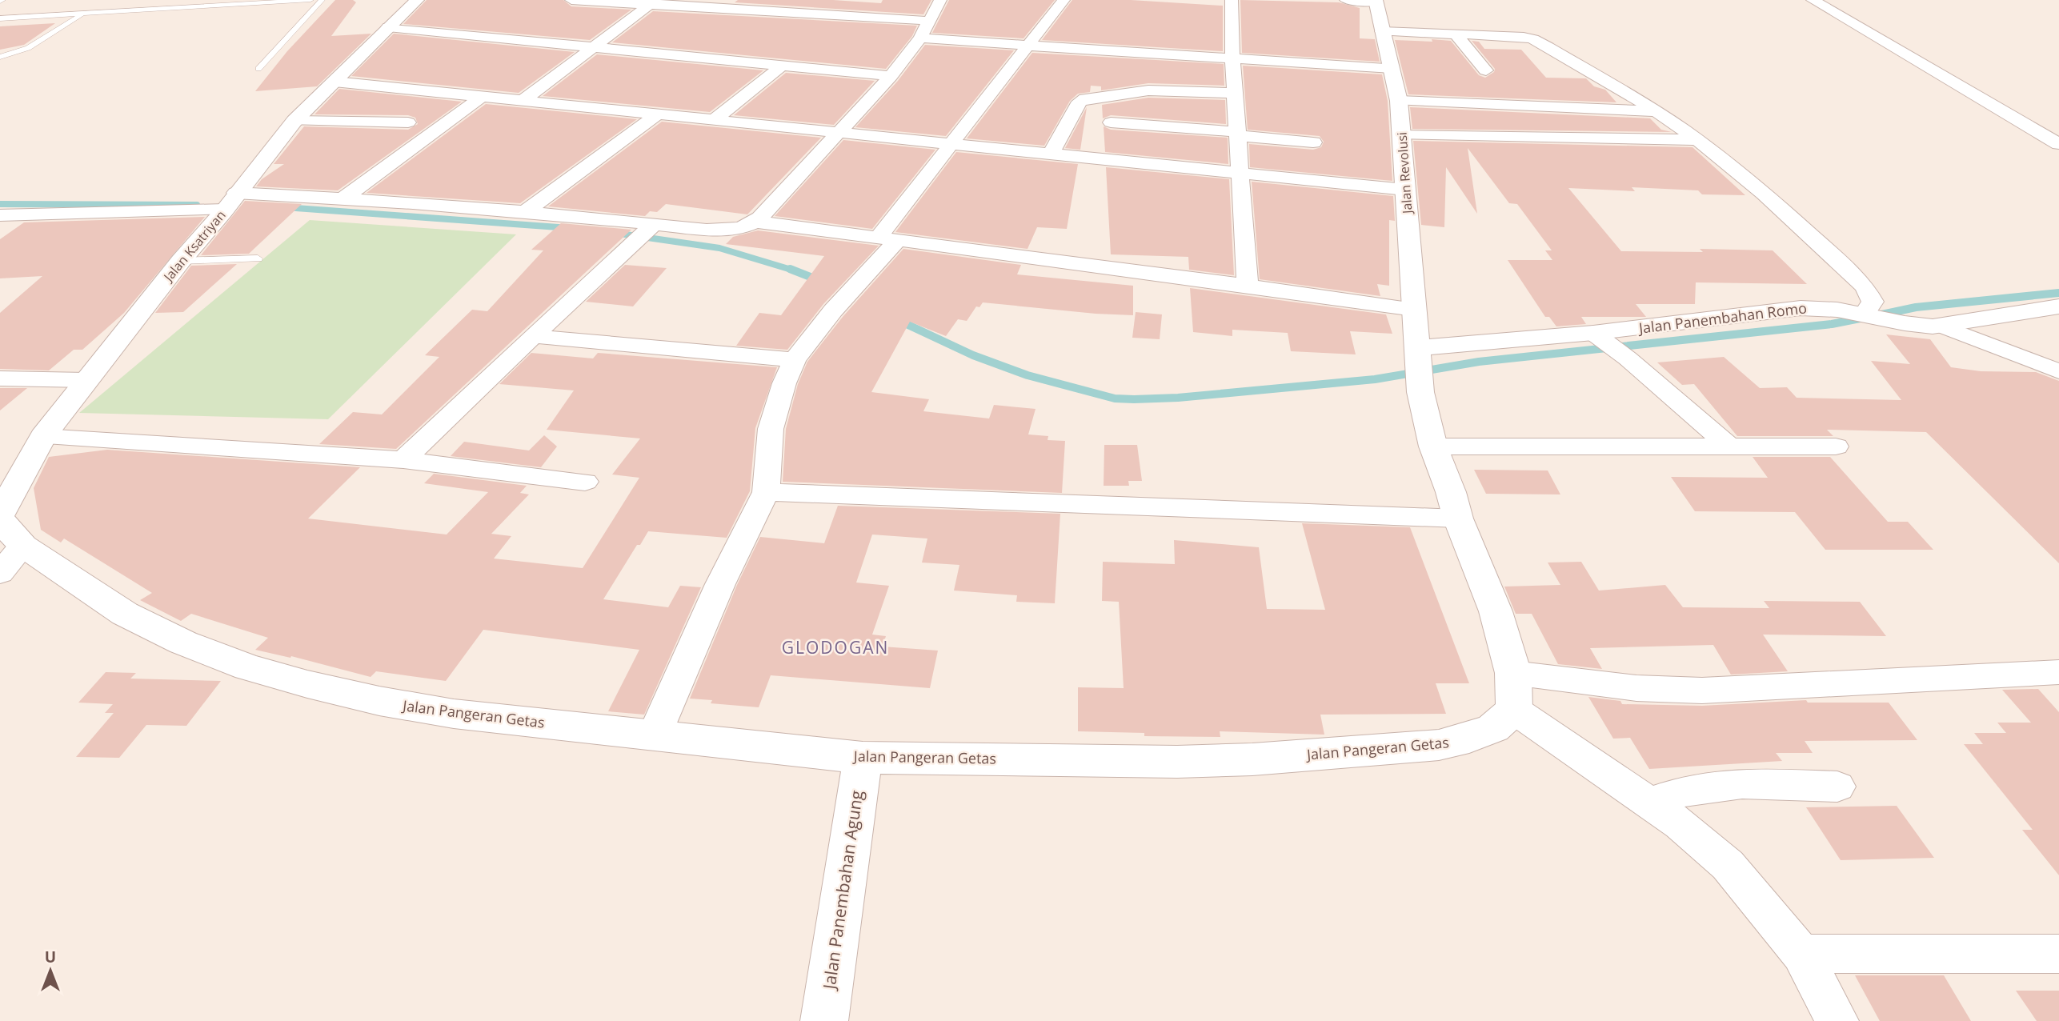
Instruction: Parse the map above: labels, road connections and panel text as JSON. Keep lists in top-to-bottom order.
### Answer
{
  "streets": {
    "street": [
      "Jalan Revolusi",
      "Jalan Ksatriyan",
      "Jalan Panembahan Romo",
      "Jalan Pangeran Getas",
      "Jalan Panembahan Agung"
    ]
  },
  "crossings": [
    ["Jalan Revolusi", "Jalan Panembahan Romo"],
    ["Jalan Pangeran Getas", "Jalan Panembahan Agung"]
  ],
  "districts": ["GLODOGAN"],
  "north": "top"
}
